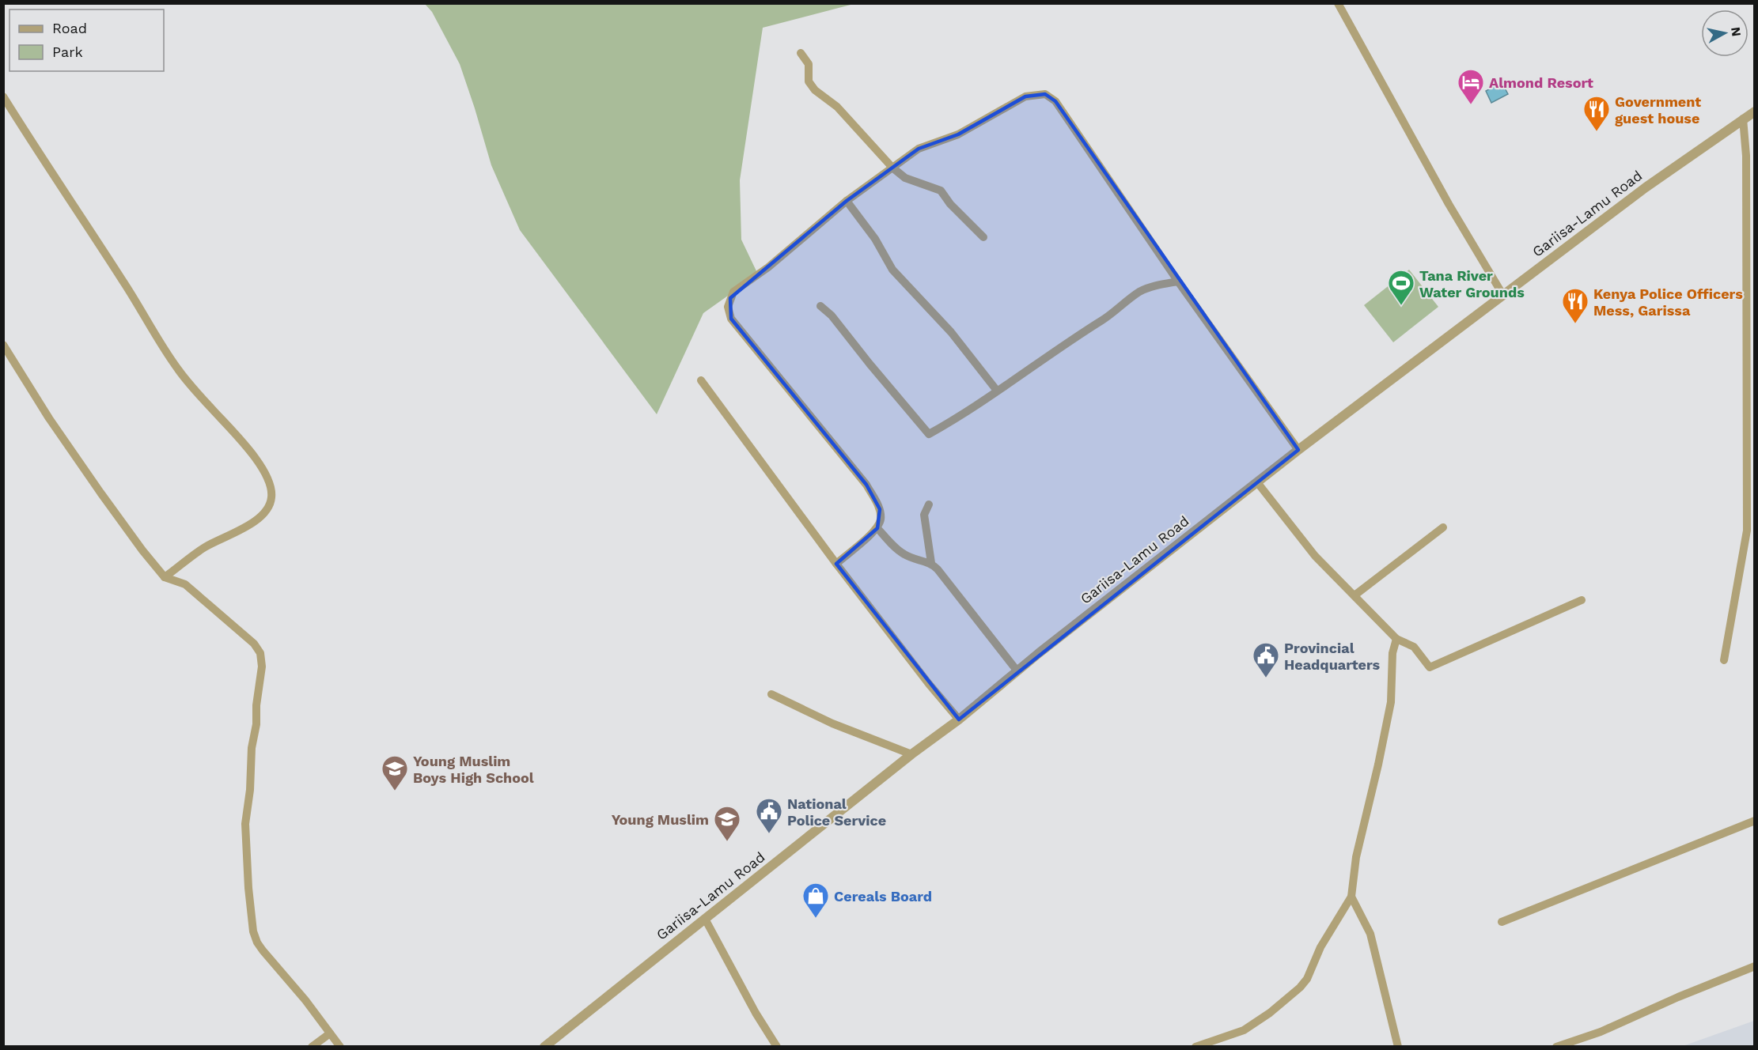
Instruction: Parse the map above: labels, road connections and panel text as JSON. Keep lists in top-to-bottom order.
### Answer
{
  "streets": {
    "street": ["Gariisa-Lamu Road"]
  },
  "places": {
    "hotel": ["Almond Resort"],
    "restaurant": ["Government guest house", "Kenya Police Officers Mess, Garissa"],
    "sports": ["Tana River Water Grounds"],
    "public building": ["Provincial Headquarters", "National Police Service"],
    "school or university": ["Young Muslim Boys High School", "Young Muslim"],
    "shop": ["Cereals Board"]
  },
  "legend": ["Road", "Park"],
  "north": "right"
}
